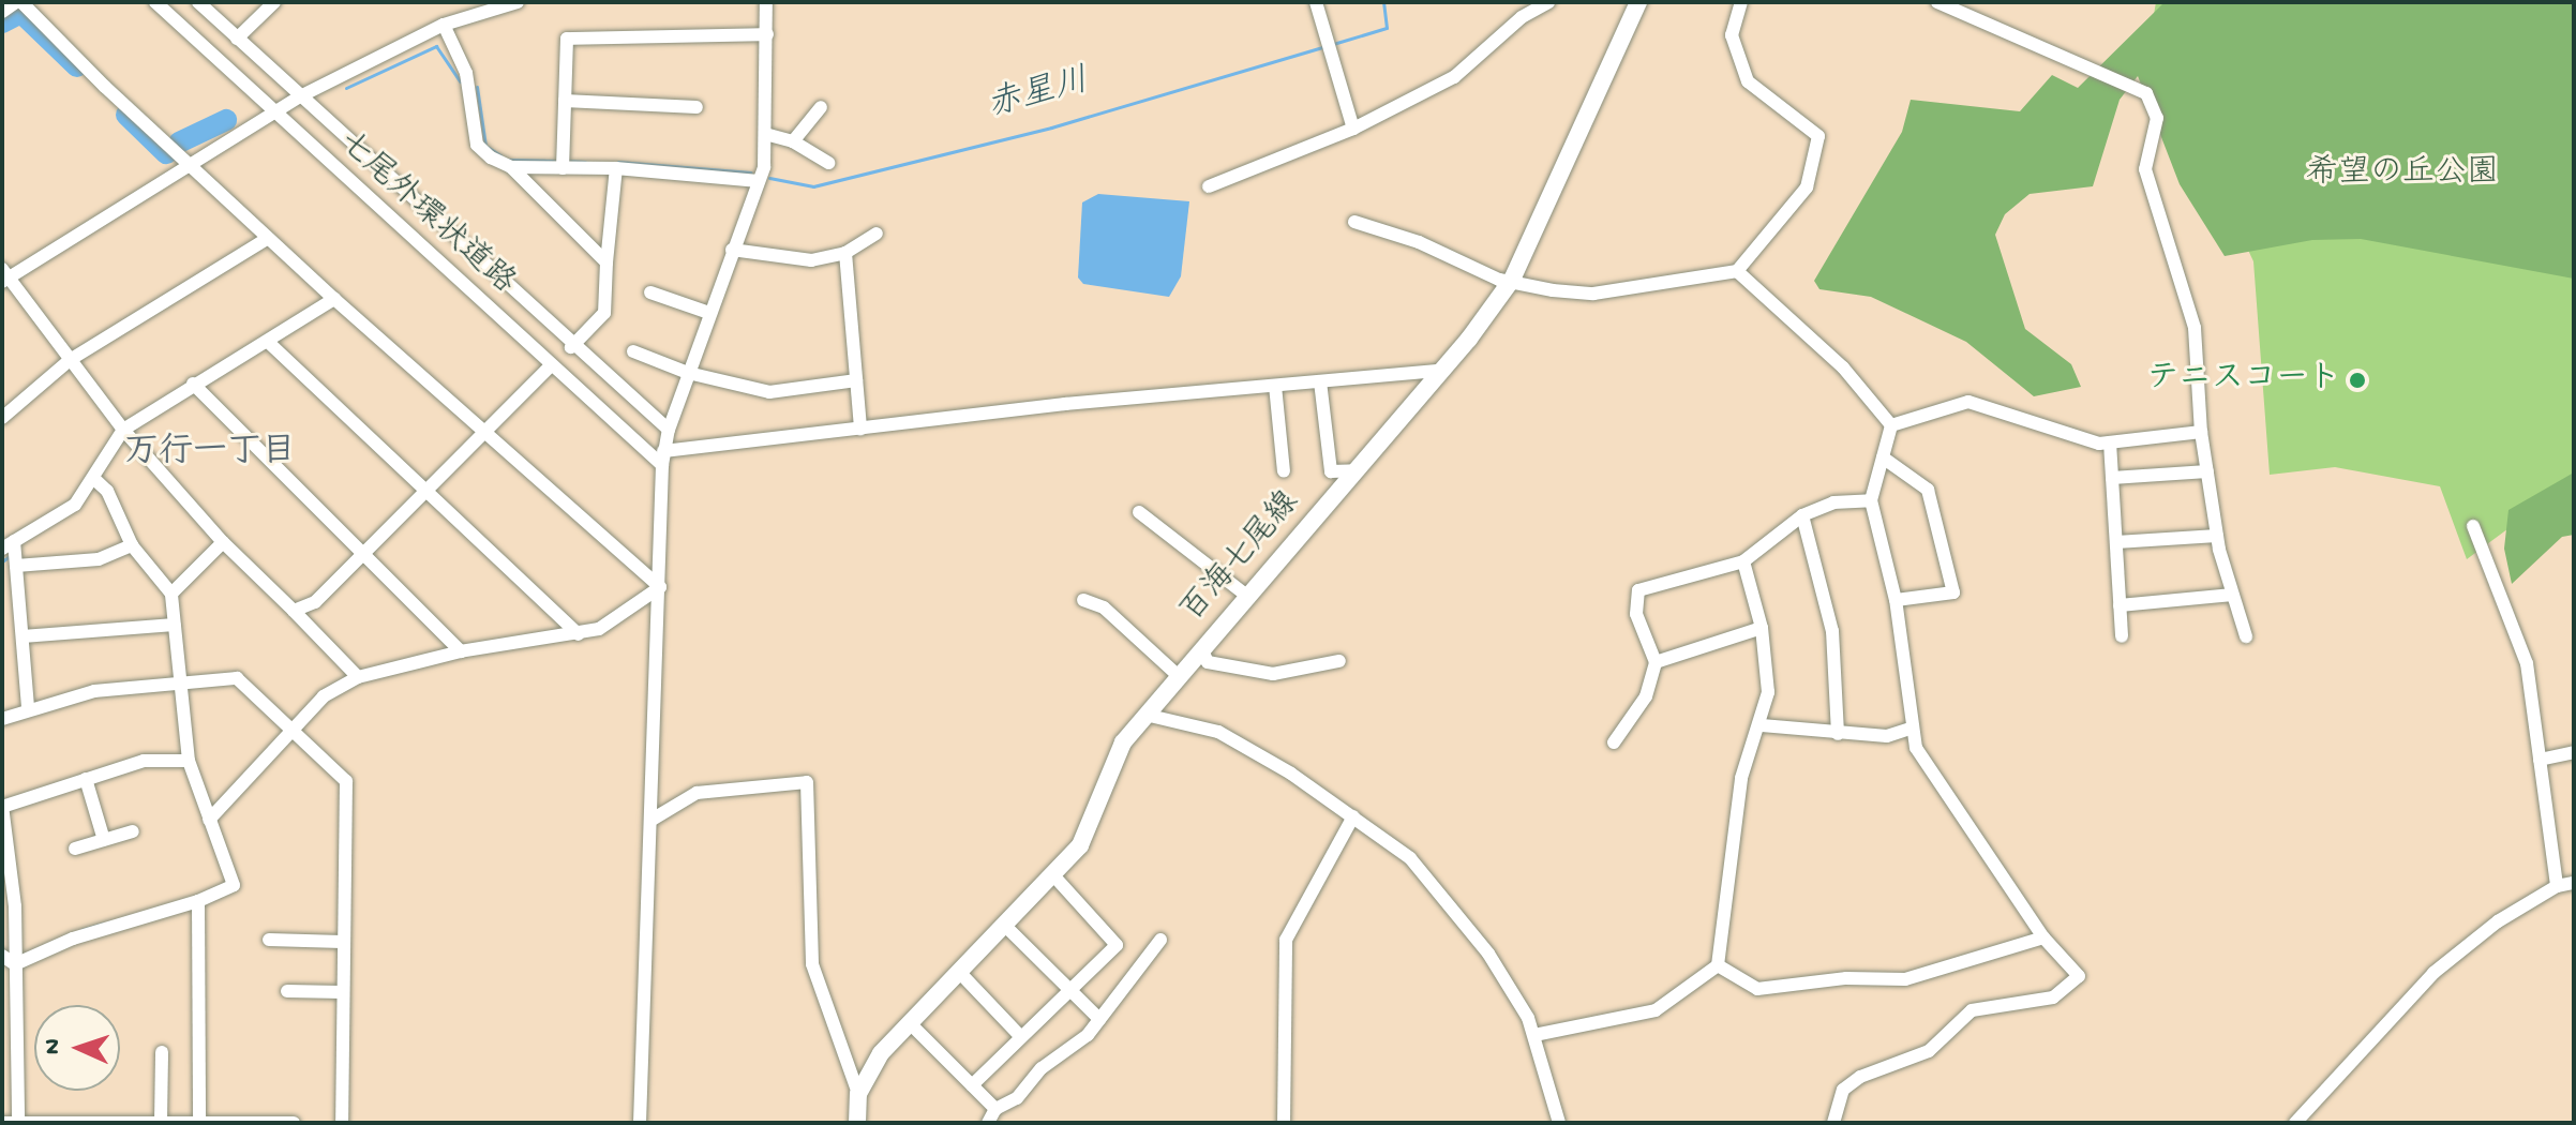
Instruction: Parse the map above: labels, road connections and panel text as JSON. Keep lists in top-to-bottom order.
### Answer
{
  "streets": {
    "main road": ["百海七尾線"],
    "street": ["七尾外環状道路"]
  },
  "districts": ["万行一丁目"],
  "water": ["赤星川"],
  "parks": ["希望の丘公園"],
  "places": ["テニスコート"],
  "north": "left"
}
